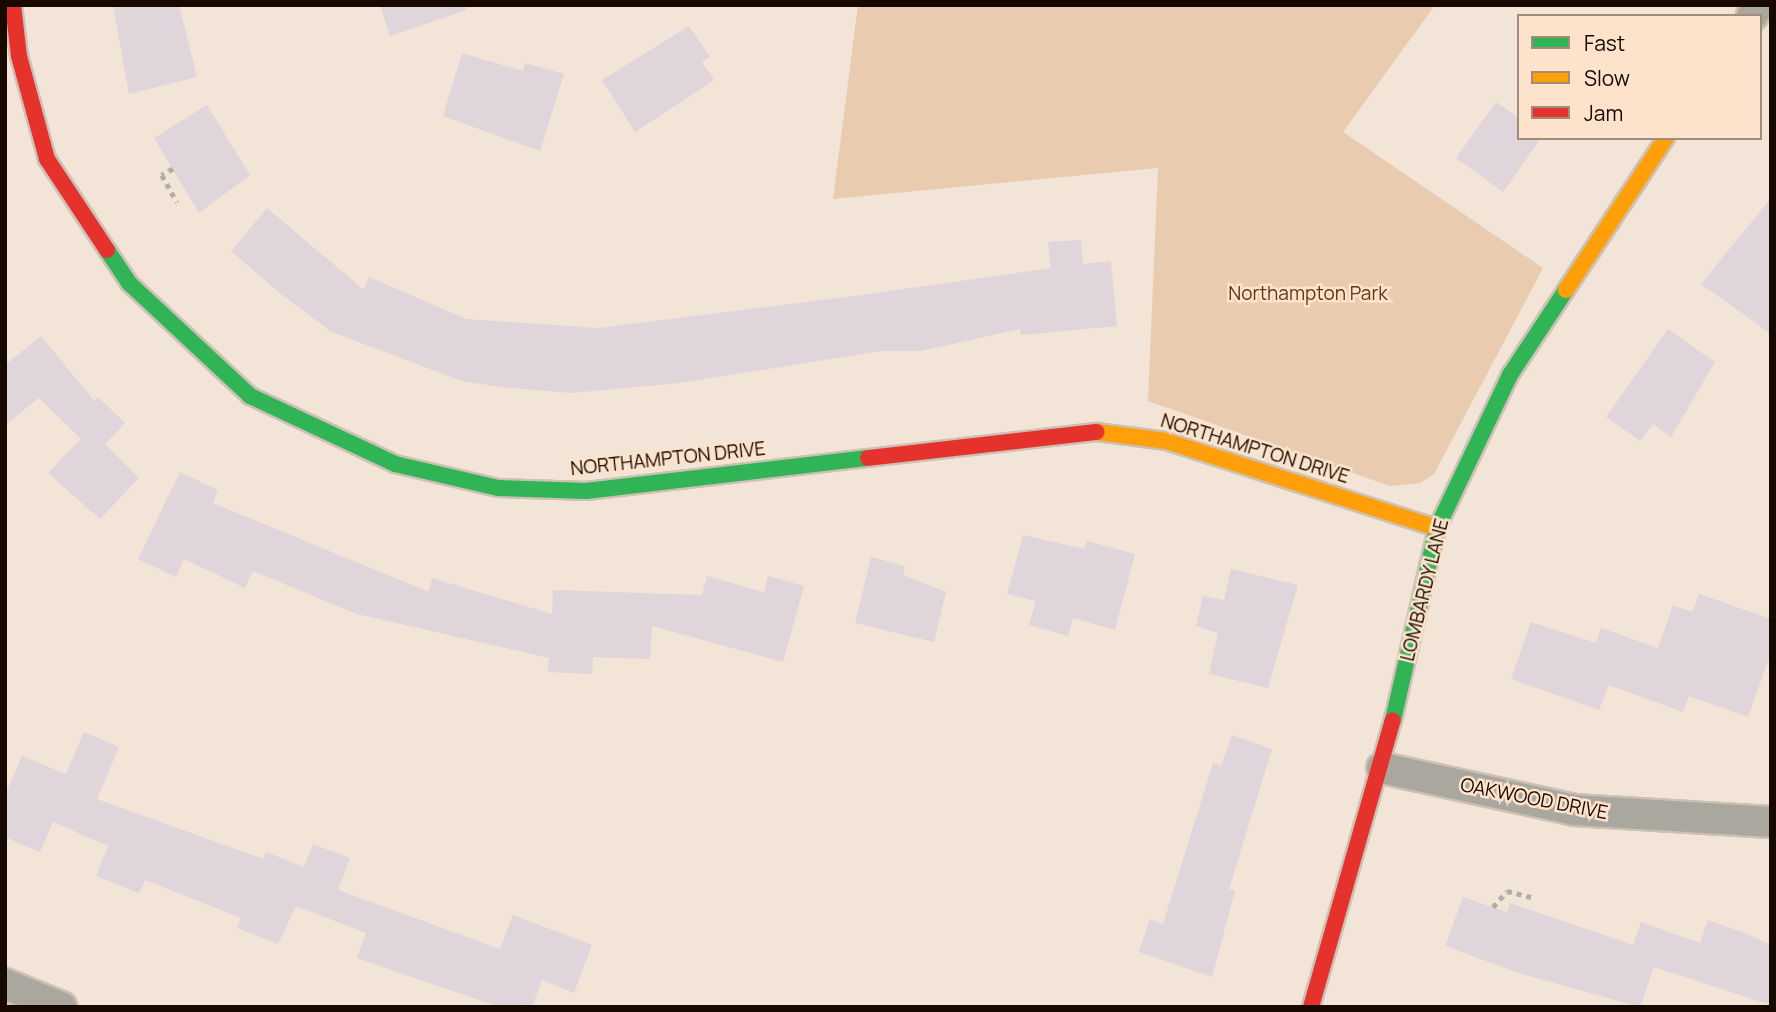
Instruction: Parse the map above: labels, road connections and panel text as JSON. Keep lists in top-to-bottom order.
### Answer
{
  "streets": {
    "street": ["NORTHAMPTON DRIVE", "LOMBARDY LANE", "OAKWOOD DRIVE"]
  },
  "crossings": [
    ["NORTHAMPTON DRIVE", "LOMBARDY LANE"],
    ["LOMBARDY LANE", "OAKWOOD DRIVE"]
  ],
  "parks": ["Northampton Park"],
  "legend": ["Fast", "Slow", "Jam"]
}
